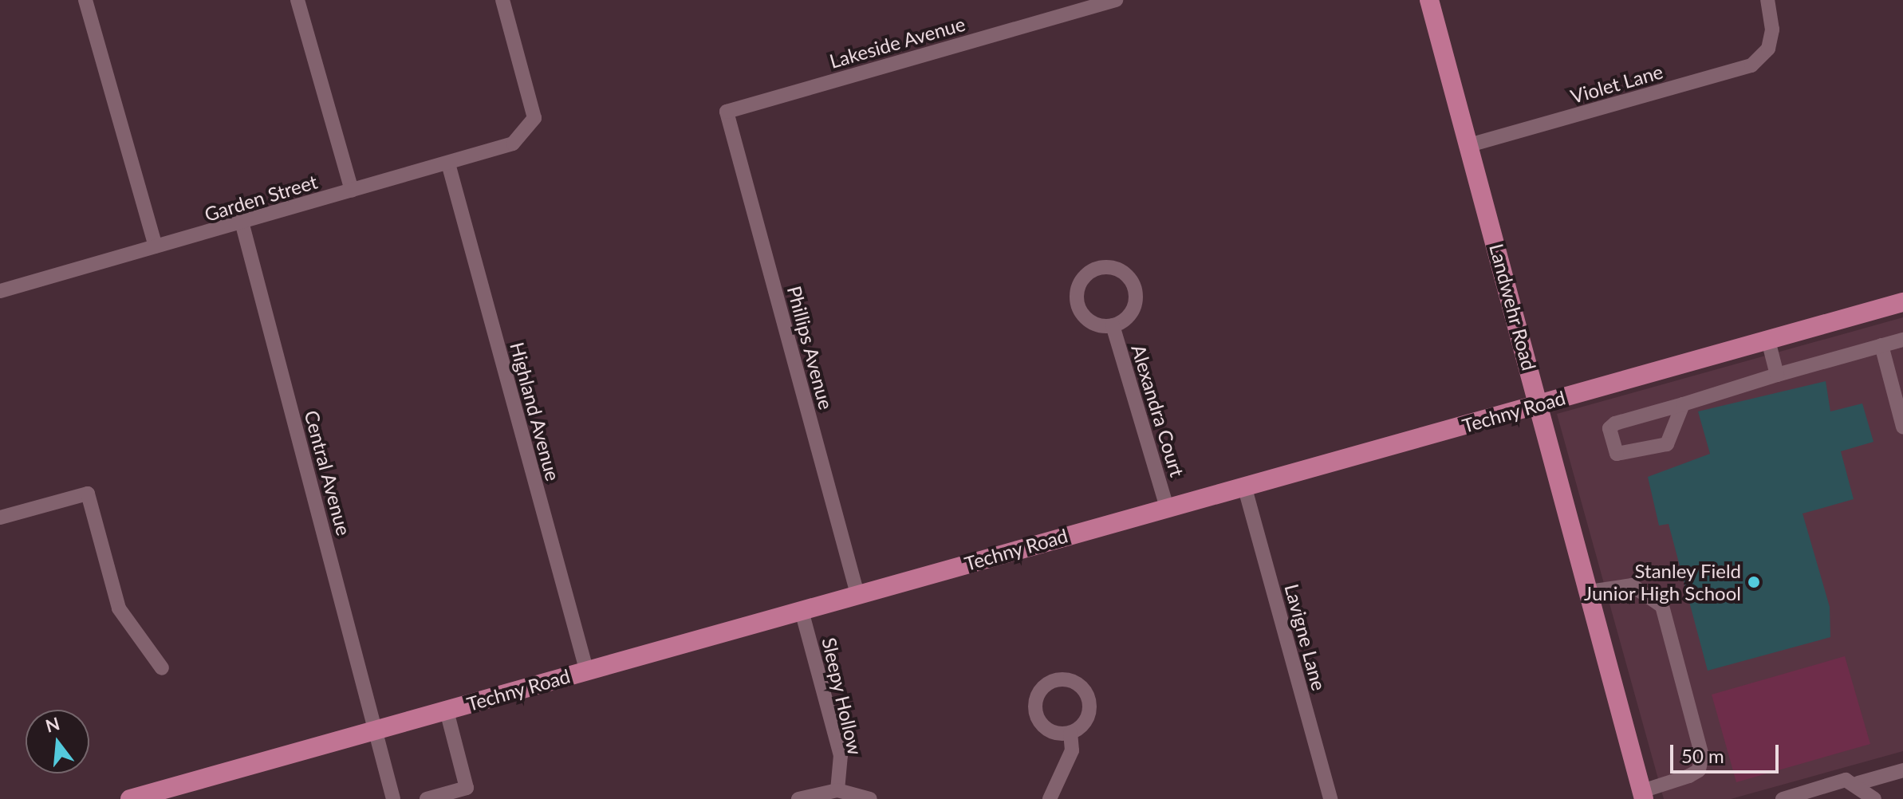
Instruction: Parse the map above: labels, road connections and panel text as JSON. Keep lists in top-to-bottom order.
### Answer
{
  "streets": {
    "main road": ["Landwehr Road", "Techny Road"],
    "street": [
      "Lakeside Avenue",
      "Violet Lane",
      "Garden Street",
      "Phillips Avenue",
      "Alexandra Court",
      "Highland Avenue",
      "Central Avenue",
      "Lavigne Lane",
      "Sleepy Hollow"
    ]
  },
  "crossings": [
    ["Lakeside Avenue", "Phillips Avenue"],
    ["Violet Lane", "Landwehr Road"],
    ["Garden Street", "Highland Avenue"],
    ["Garden Street", "Central Avenue"],
    ["Landwehr Road", "Techny Road"],
    ["Phillips Avenue", "Techny Road"],
    ["Alexandra Court", "Techny Road"],
    ["Highland Avenue", "Techny Road"],
    ["Techny Road", "Central Avenue"],
    ["Techny Road", "Lavigne Lane"],
    ["Techny Road", "Sleepy Hollow"]
  ],
  "places": ["Stanley Field Junior High School"],
  "scale_bar": "50 m",
  "north": "top"
}
